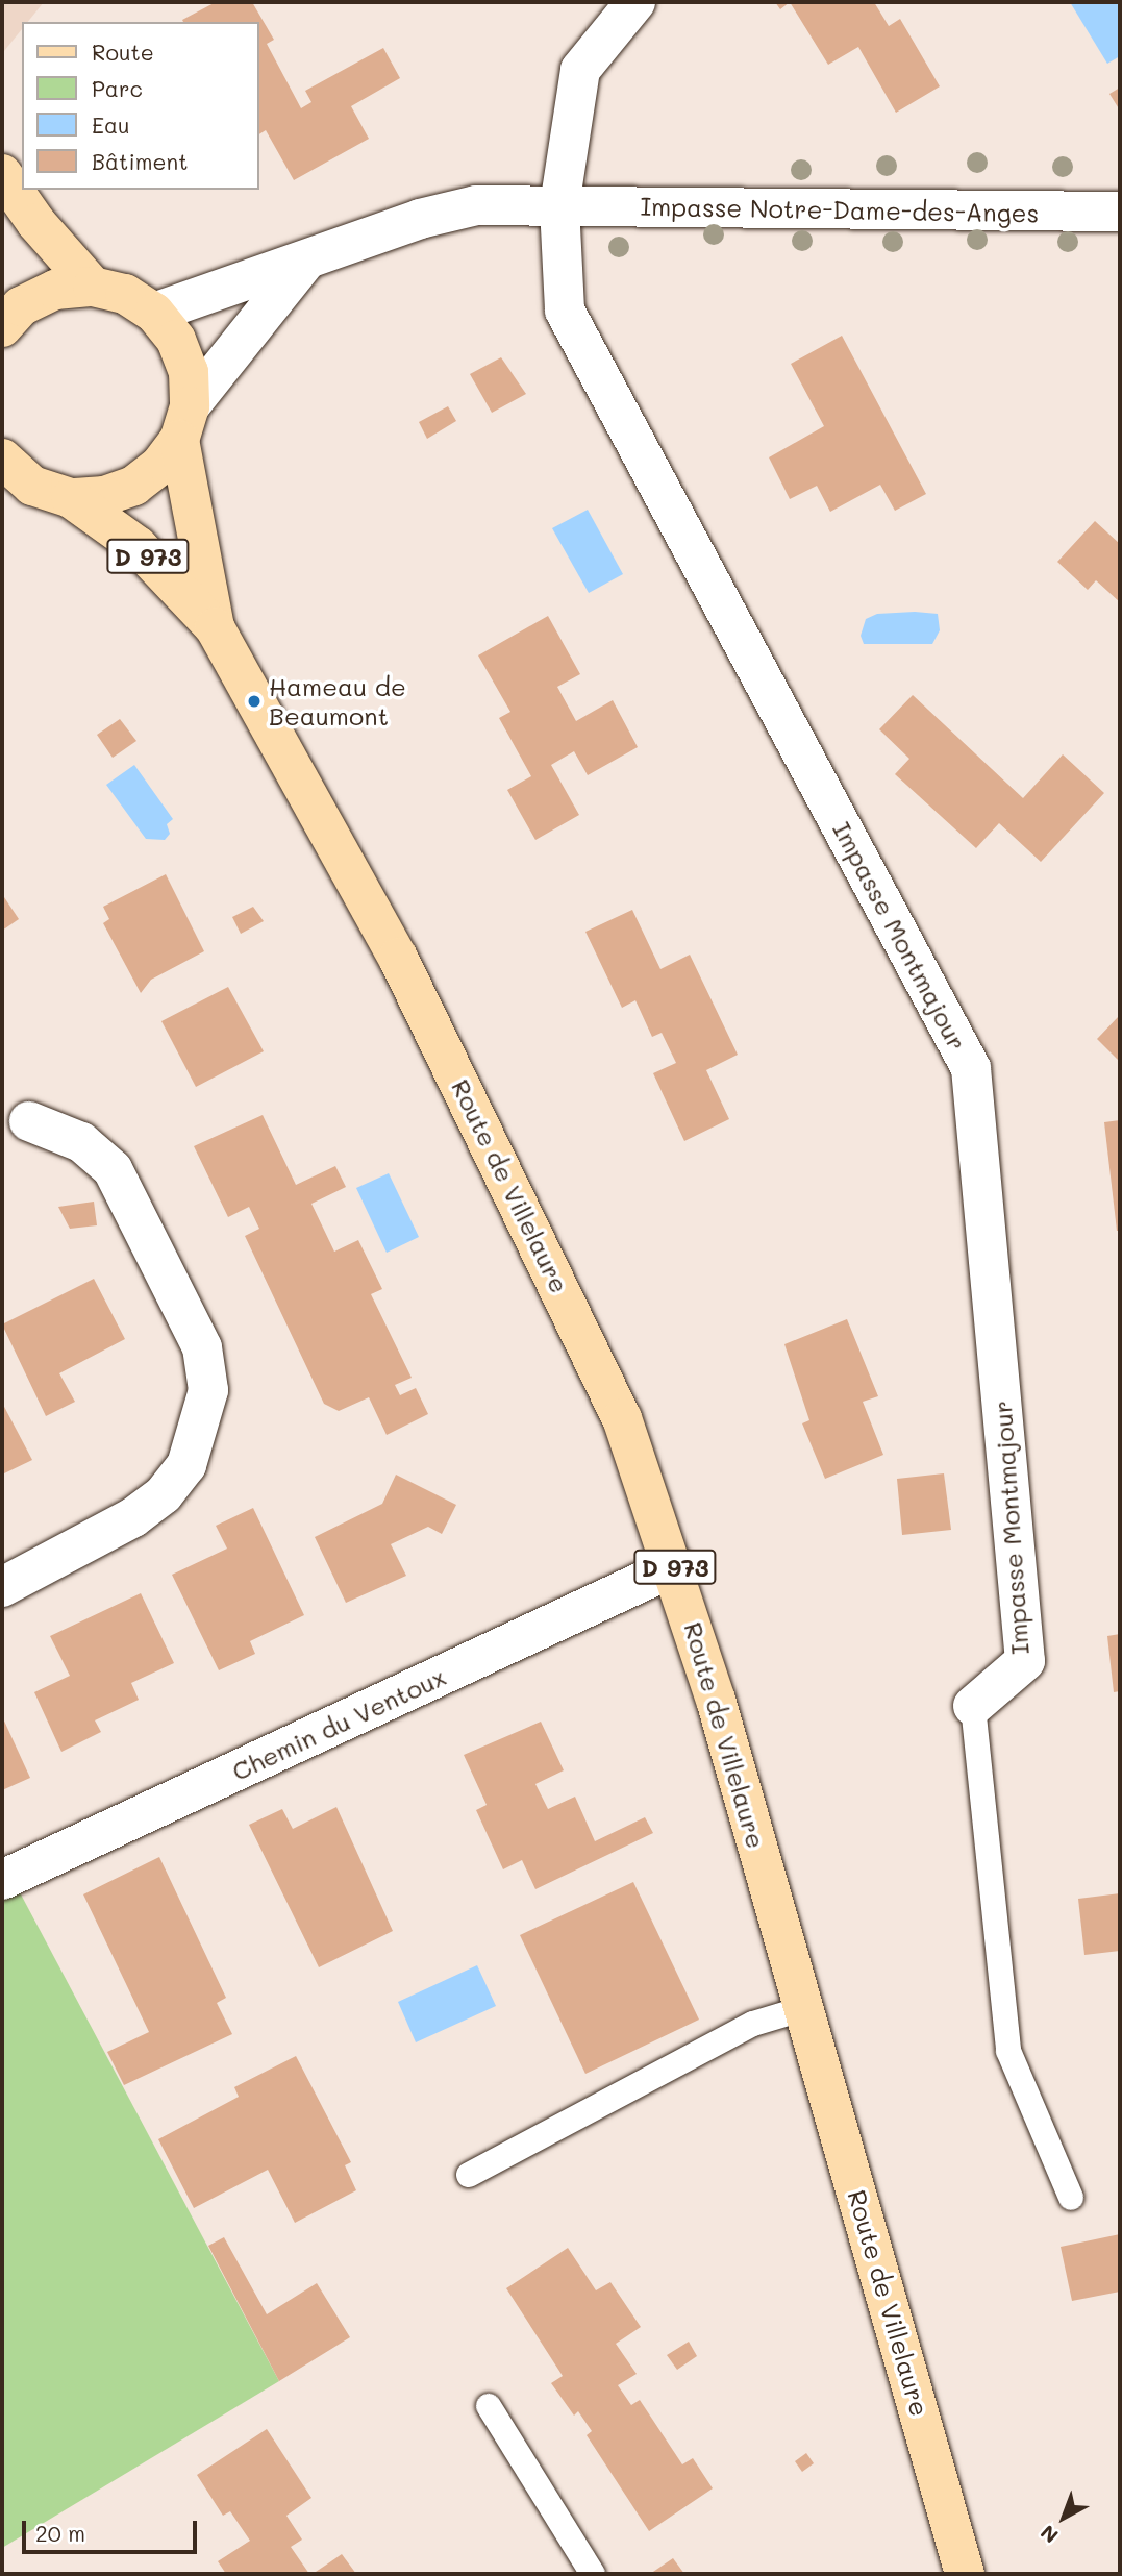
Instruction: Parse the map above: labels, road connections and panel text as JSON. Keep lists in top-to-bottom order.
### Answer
{
  "streets": {
    "main road": ["D 973", "Route de Villelaure"],
    "street": ["Impasse Notre-Dame-des-Anges", "Impasse Montmajour", "Chemin du Ventoux"]
  },
  "crossings": [
    ["Impasse Notre-Dame-des-Anges", "Impasse Montmajour"],
    ["Impasse Notre-Dame-des-Anges", "Route de Villelaure"],
    ["Route de Villelaure", "Chemin du Ventoux"]
  ],
  "places": ["Hameau de Beaumont"],
  "legend": [
    "Route",
    "Parc",
    "Eau",
    "Bâtiment"
  ],
  "scale_bar": "20 m",
  "north": "bottom left"
}
